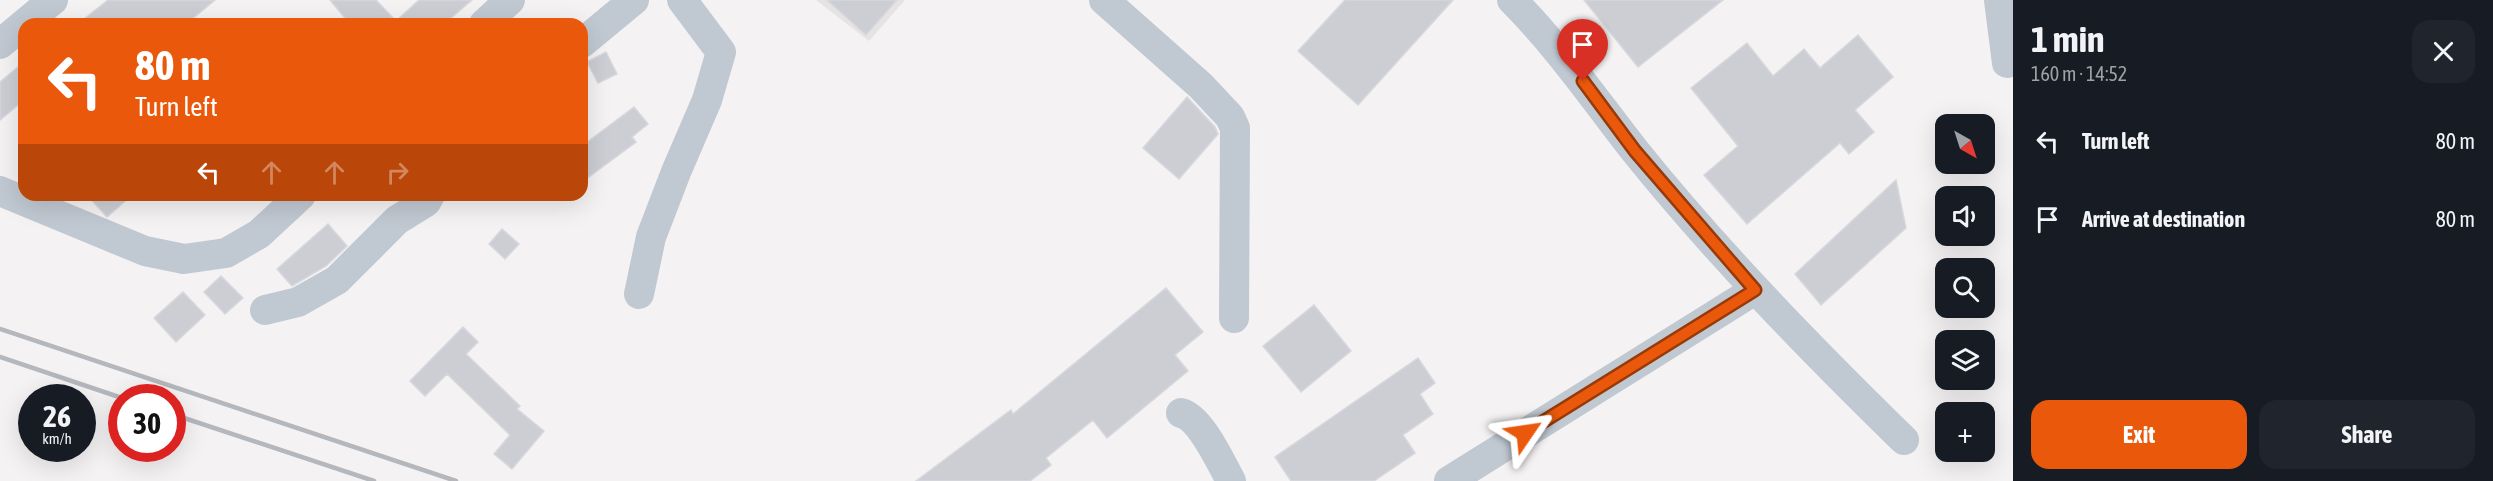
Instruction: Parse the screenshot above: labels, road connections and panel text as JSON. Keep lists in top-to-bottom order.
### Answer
{
  "north": "bottom right",
  "page": {
    "heading": ["1 min", "160 m · 14:52"],
    "turn": ["80 m", "Turn left"],
    "list": [
      {
        "name": "Turn left",
        "value": "80 m"
      },
      {
        "name": "Arrive at destination",
        "value": "80 m"
      }
    ],
    "map_buttons": "+",
    "speed": "26 km/h",
    "limit": "30",
    "buttons": ["Exit", "Share"]
  }
}
